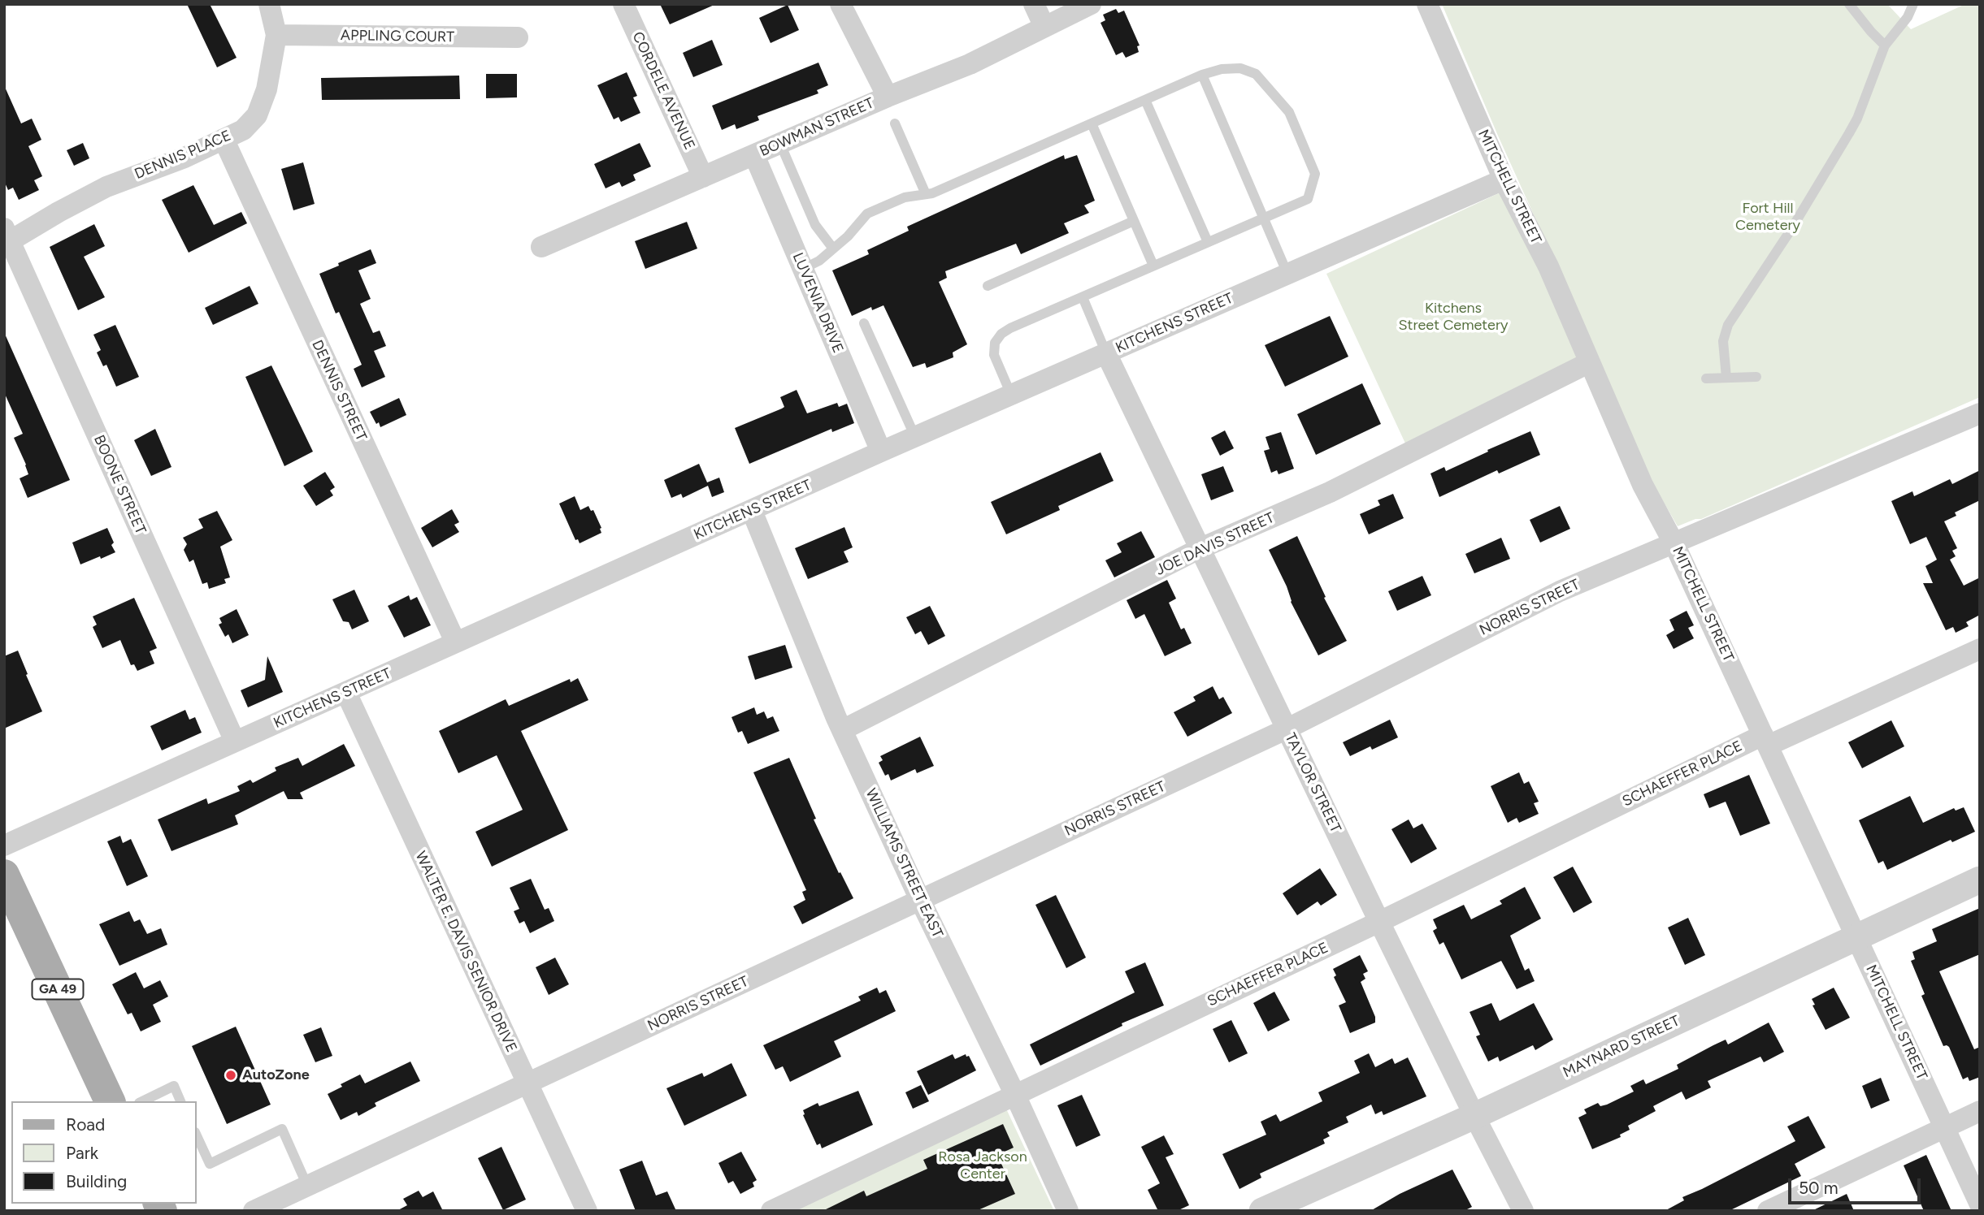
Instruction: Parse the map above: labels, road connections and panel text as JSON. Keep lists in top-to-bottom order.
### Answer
{
  "streets": {
    "main road": ["GA 49"],
    "street": [
      "APPLING COURT",
      "CORDELE AVENUE",
      "BOWMAN STREET",
      "DENNIS PLACE",
      "MITCHELL STREET",
      "LUVENIA DRIVE",
      "KITCHENS STREET",
      "DENNIS STREET",
      "BOONE STREET",
      "JOE DAVIS STREET",
      "NORRIS STREET",
      "SCHAEFFER PLACE",
      "TAYLOR STREET",
      "WILLIAMS STREET EAST",
      "WALTER E. DAVIS SENIOR DRIVE",
      "MAYNARD STREET"
    ]
  },
  "crossings": [
    ["APPLING COURT", "DENNIS PLACE"],
    ["CORDELE AVENUE", "BOWMAN STREET"],
    ["BOWMAN STREET", "LUVENIA DRIVE"],
    ["DENNIS PLACE", "DENNIS STREET"],
    ["DENNIS PLACE", "BOONE STREET"],
    ["MITCHELL STREET", "KITCHENS STREET"],
    ["MITCHELL STREET", "JOE DAVIS STREET"],
    ["MITCHELL STREET", "NORRIS STREET"],
    ["MITCHELL STREET", "SCHAEFFER PLACE"],
    ["MITCHELL STREET", "MAYNARD STREET"],
    ["LUVENIA DRIVE", "KITCHENS STREET"],
    ["KITCHENS STREET", "DENNIS STREET"],
    ["KITCHENS STREET", "BOONE STREET"],
    ["KITCHENS STREET", "TAYLOR STREET"],
    ["KITCHENS STREET", "WILLIAMS STREET EAST"],
    ["KITCHENS STREET", "WALTER E. DAVIS SENIOR DRIVE"],
    ["JOE DAVIS STREET", "TAYLOR STREET"],
    ["JOE DAVIS STREET", "WILLIAMS STREET EAST"],
    ["NORRIS STREET", "TAYLOR STREET"],
    ["NORRIS STREET", "WILLIAMS STREET EAST"],
    ["NORRIS STREET", "WALTER E. DAVIS SENIOR DRIVE"],
    ["SCHAEFFER PLACE", "TAYLOR STREET"],
    ["SCHAEFFER PLACE", "WILLIAMS STREET EAST"],
    ["TAYLOR STREET", "MAYNARD STREET"]
  ],
  "parks": ["Fort Hill Cemetery", "Kitchens Street Cemetery", "Rosa Jackson Center"],
  "places": ["AutoZone"],
  "legend": ["Road", "Park", "Building"],
  "scale_bar": "50 m"
}
